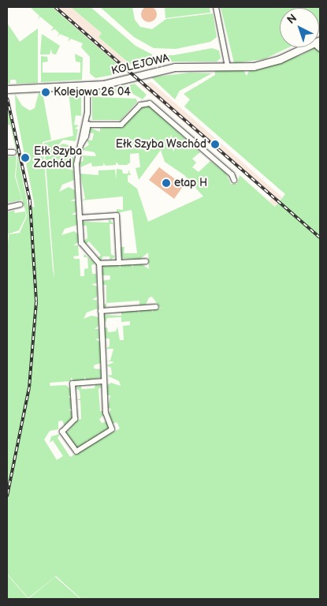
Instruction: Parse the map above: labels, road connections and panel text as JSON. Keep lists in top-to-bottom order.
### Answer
{
  "streets": {
    "street": ["KOLEJOWA"]
  },
  "places": [
    "Kolejowa 26 04",
    "Ełk Szyba Wschód",
    "Ełk Szyba Zachód",
    "etap H"
  ],
  "north": "top left"
}
